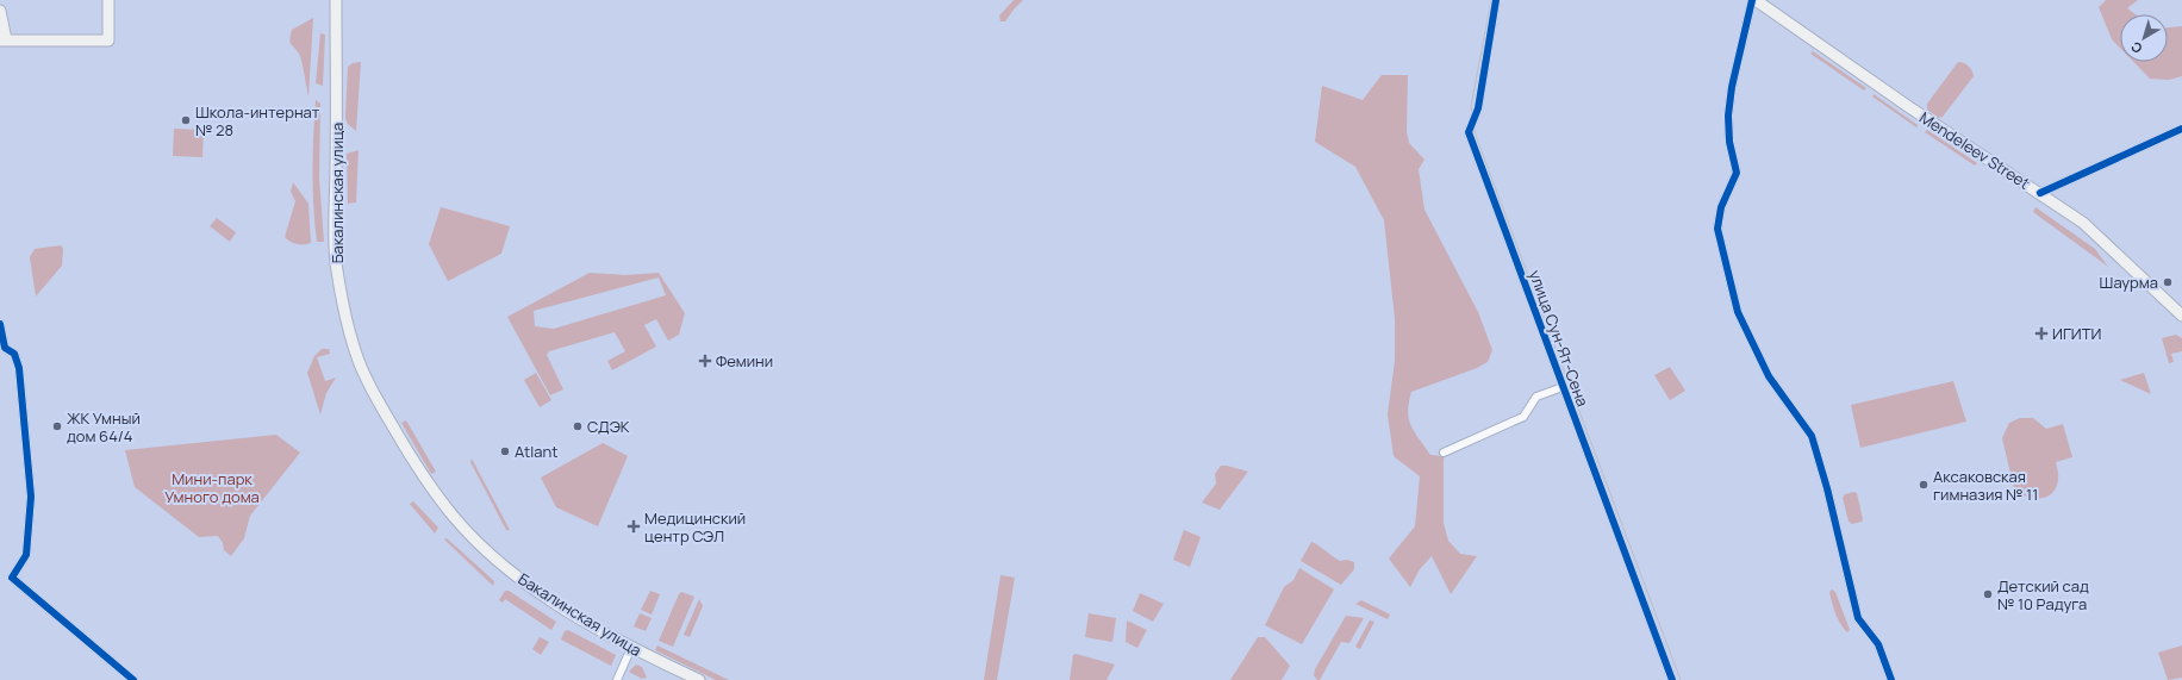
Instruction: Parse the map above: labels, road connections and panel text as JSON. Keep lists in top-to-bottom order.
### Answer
{
  "streets": {
    "main road": ["Mendeleev Street", "Бакалинская улица"],
    "street": ["улица Сун-Ят-Сена"]
  },
  "parks": ["Мини-парк Умного дома"],
  "places": {
    "other": [
      "Школа-интернат № 28",
      "Шаурма",
      "ЖК Умный дом 64/4",
      "СДЭК",
      "Atlant",
      "Аксаковская гимназия № 11",
      "Детский сад № 10 Радуга"
    ],
    "health": ["ИГИТИ", "Фемини", "Медицинский центр СЭЛ"]
  },
  "north": "bottom left"
}
